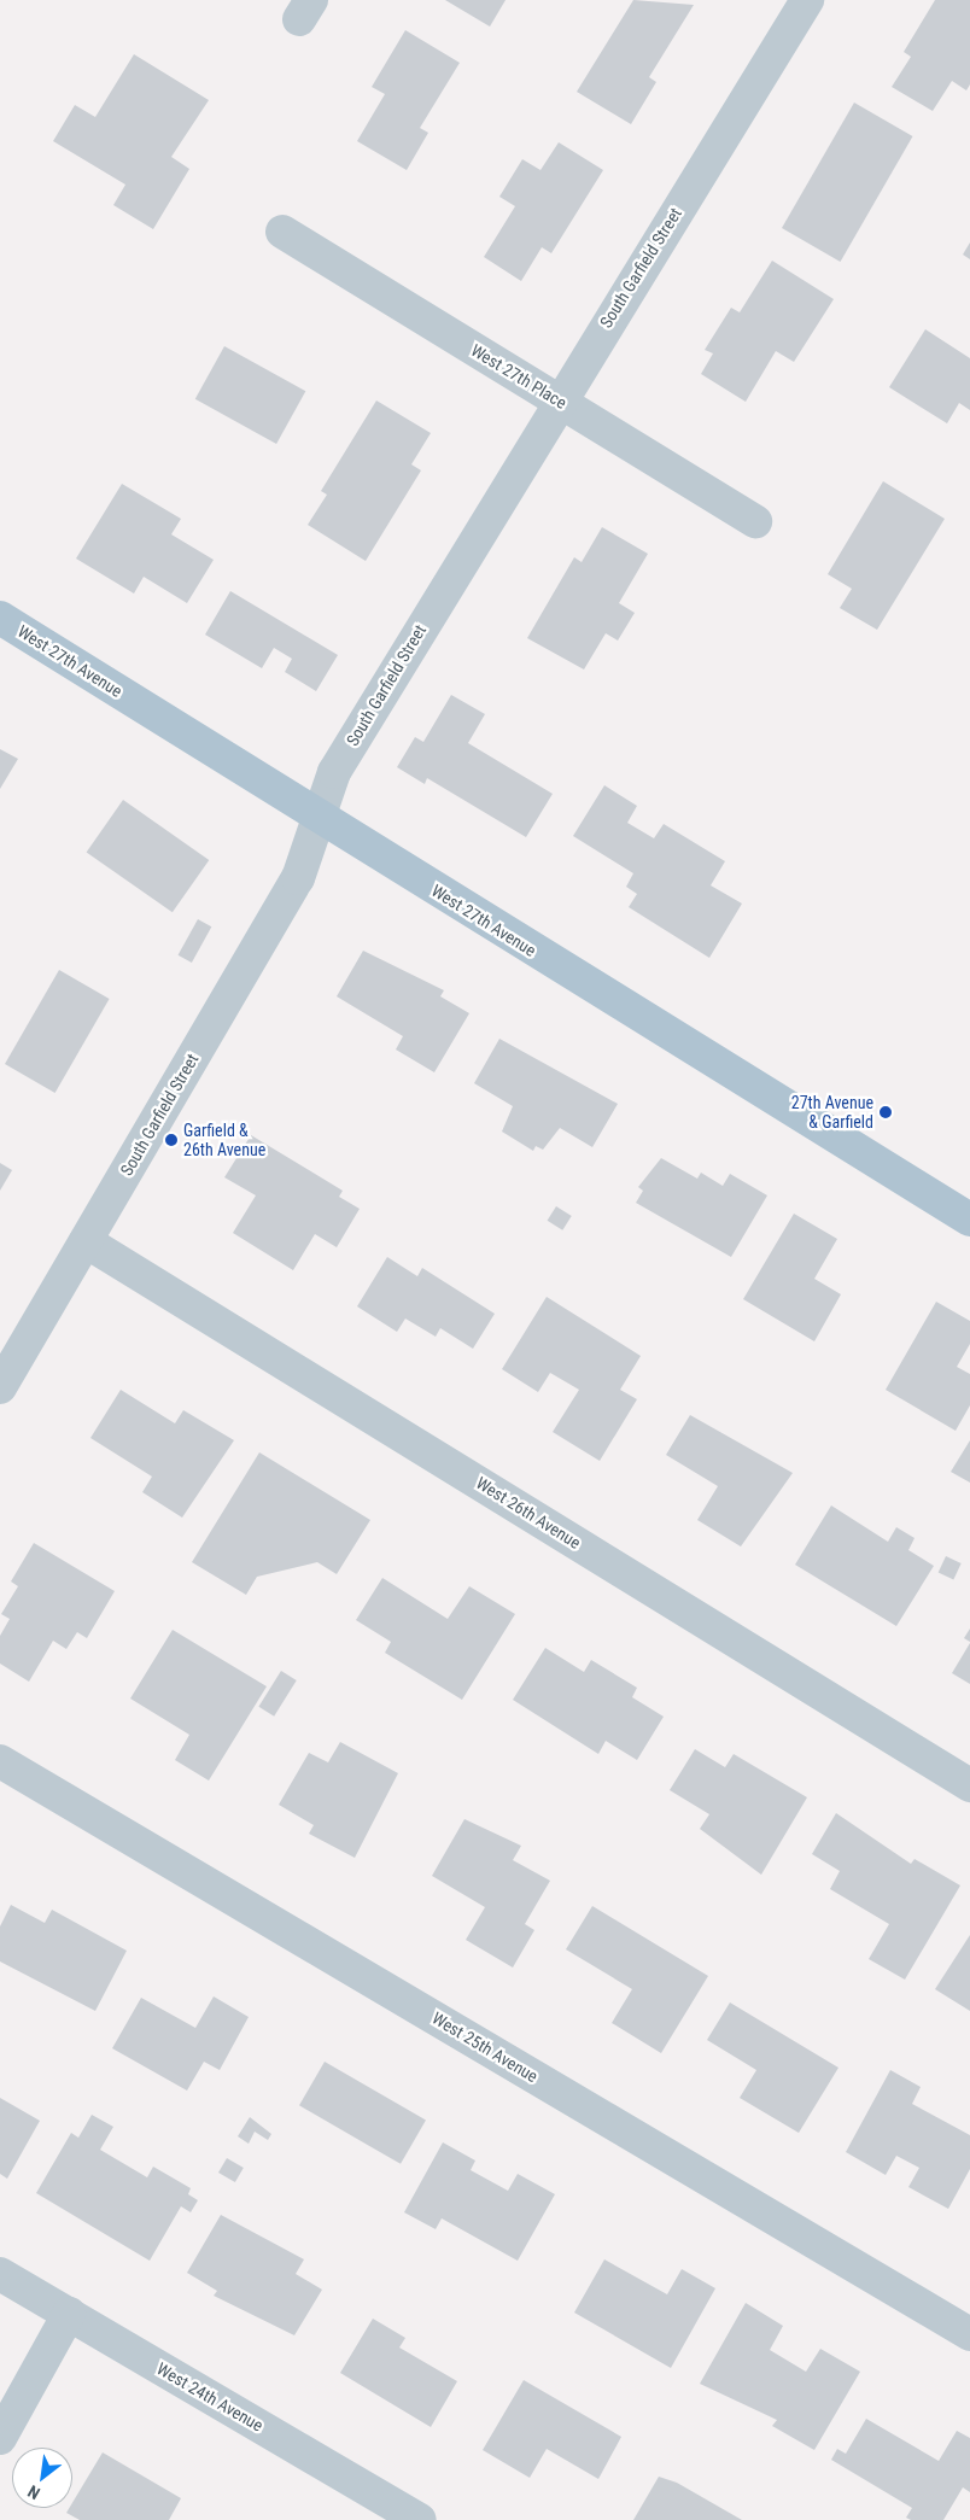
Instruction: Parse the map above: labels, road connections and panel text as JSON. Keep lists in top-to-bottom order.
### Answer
{
  "streets": {
    "main road": ["West 27th Avenue"],
    "street": [
      "South Garfield Street",
      "West 27th Place",
      "West 26th Avenue",
      "West 25th Avenue",
      "West 24th Avenue"
    ]
  },
  "crossings": [
    ["South Garfield Street", "West 27th Place"],
    ["South Garfield Street", "West 27th Avenue"],
    ["South Garfield Street", "West 26th Avenue"]
  ],
  "places": ["27th Avenue & Garfield", "Garfield & 26th Avenue"],
  "north": "bottom left"
}
